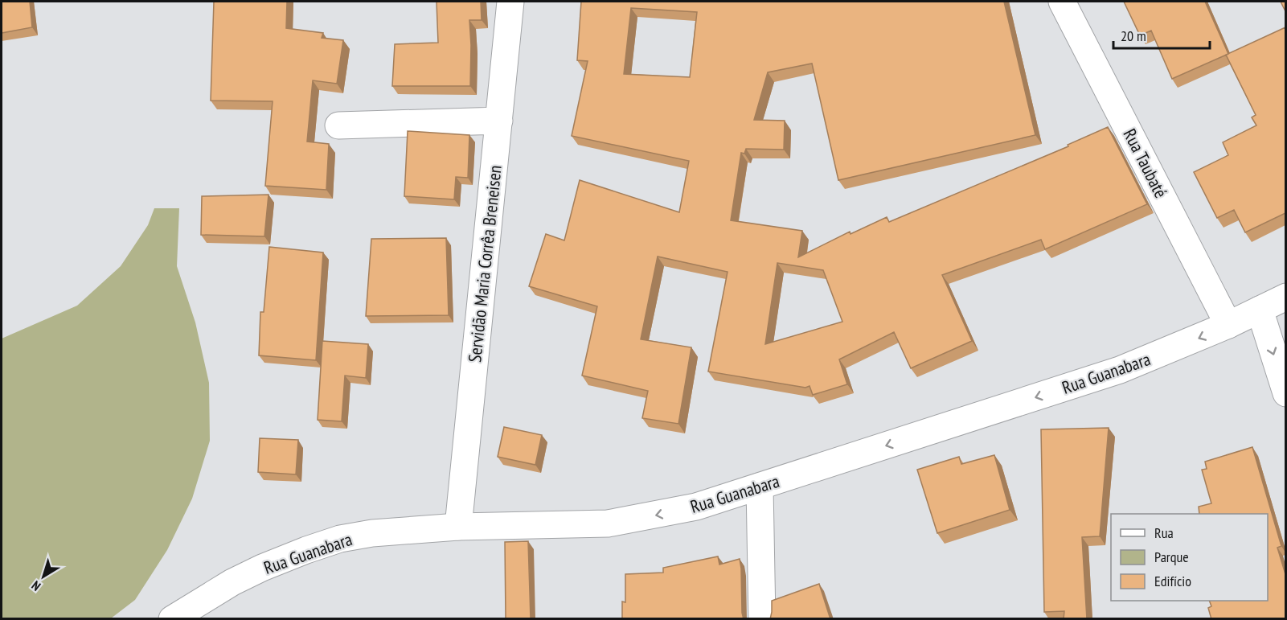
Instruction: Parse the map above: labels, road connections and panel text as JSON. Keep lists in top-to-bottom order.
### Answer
{
  "streets": {
    "street": ["Rua Taubaté", "Servidão Maria Corrêa Breneisen", "Rua Guanabara"]
  },
  "crossings": [
    ["Rua Taubaté", "Rua Guanabara"],
    ["Servidão Maria Corrêa Breneisen", "Rua Guanabara"]
  ],
  "one_way": ["Rua Guanabara"],
  "legend": ["Rua", "Parque", "Edifício"],
  "scale_bar": "20 m",
  "north": "bottom left"
}
